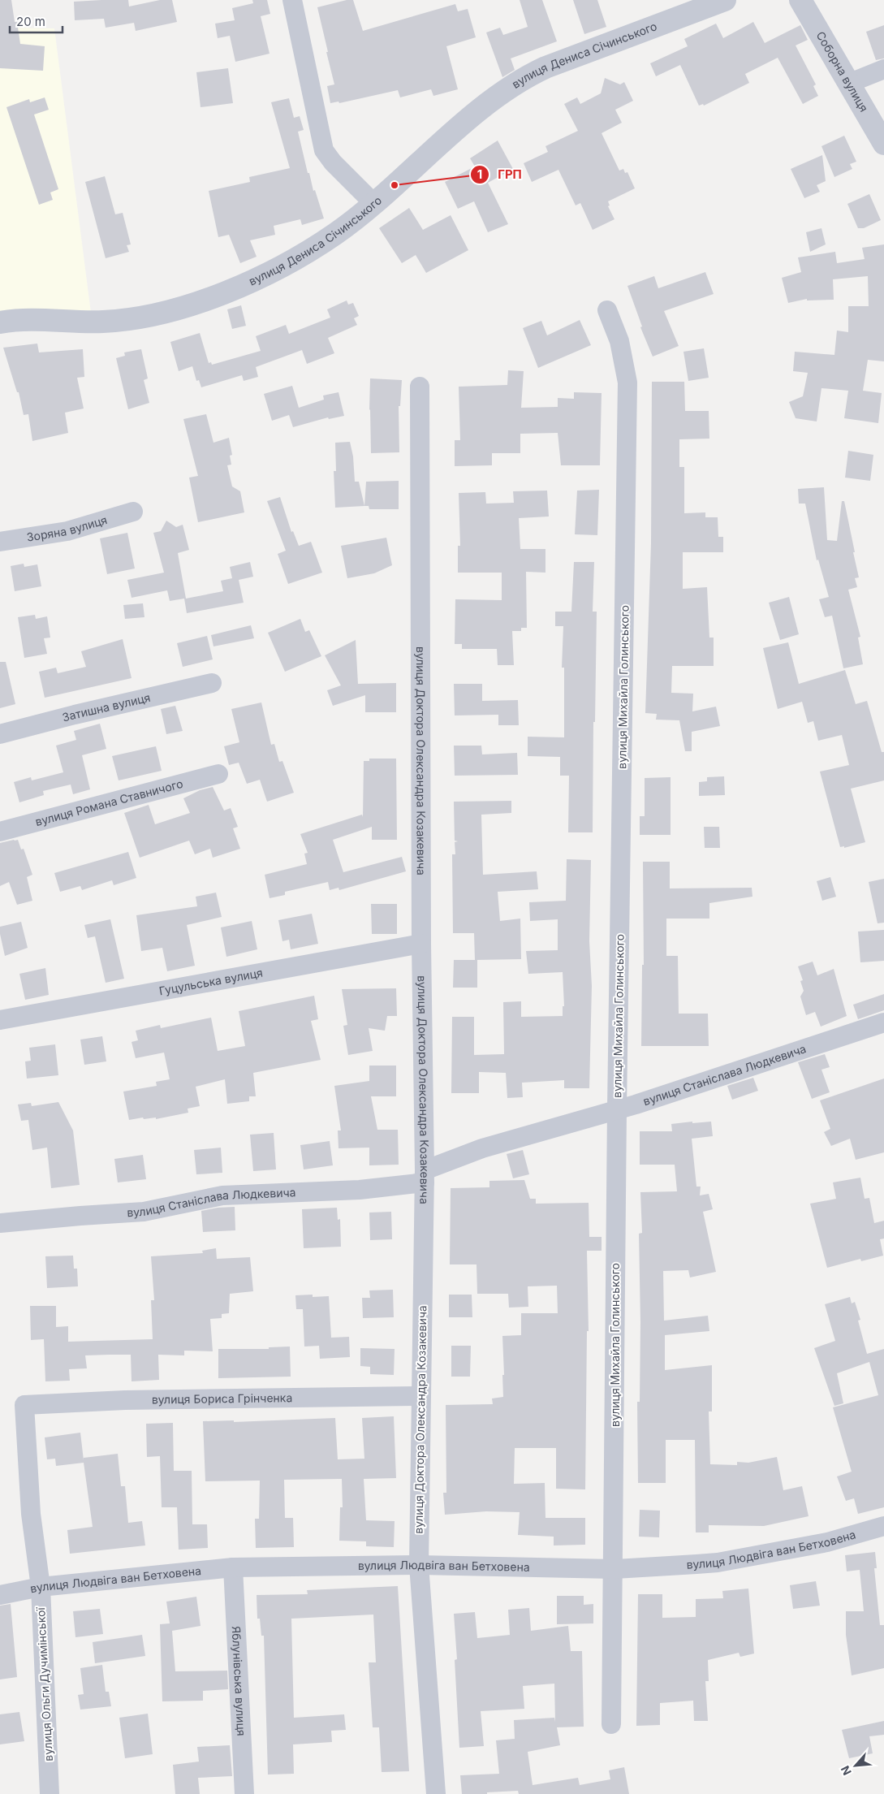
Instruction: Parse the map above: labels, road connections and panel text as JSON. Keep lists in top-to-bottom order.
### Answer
{
  "streets": {
    "street": [
      "вулиця Дениса Січинського",
      "Соборна вулиця",
      "Зоряна вулиця",
      "вулиця Михайла Голинського",
      "Затишна вулиця",
      "вулиця Доктора Олександра Козакевича",
      "вулиця Романа Ставничого",
      "Гуцульська вулиця",
      "вулиця Станіслава Людкевича",
      "вулиця Бориса Грінченка",
      "вулиця Людвіга ван Бетховена",
      "Яблунівська вулиця",
      "вулиця Ольги Дучимінської"
    ]
  },
  "crossings": [
    ["вулиця Михайла Голинського", "вулиця Станіслава Людкевича"],
    ["вулиця Михайла Голинського", "вулиця Людвіга ван Бетховена"],
    ["вулиця Доктора Олександра Козакевича", "Гуцульська вулиця"],
    ["вулиця Доктора Олександра Козакевича", "вулиця Станіслава Людкевича"],
    ["вулиця Доктора Олександра Козакевича", "вулиця Бориса Грінченка"],
    ["вулиця Доктора Олександра Козакевича", "вулиця Людвіга ван Бетховена"],
    ["вулиця Бориса Грінченка", "вулиця Ольги Дучимінської"],
    ["вулиця Людвіга ван Бетховена", "Яблунівська вулиця"],
    ["вулиця Людвіга ван Бетховена", "вулиця Ольги Дучимінської"]
  ],
  "places": ["ГРП"],
  "scale_bar": "20 m",
  "north": "bottom left"
}
